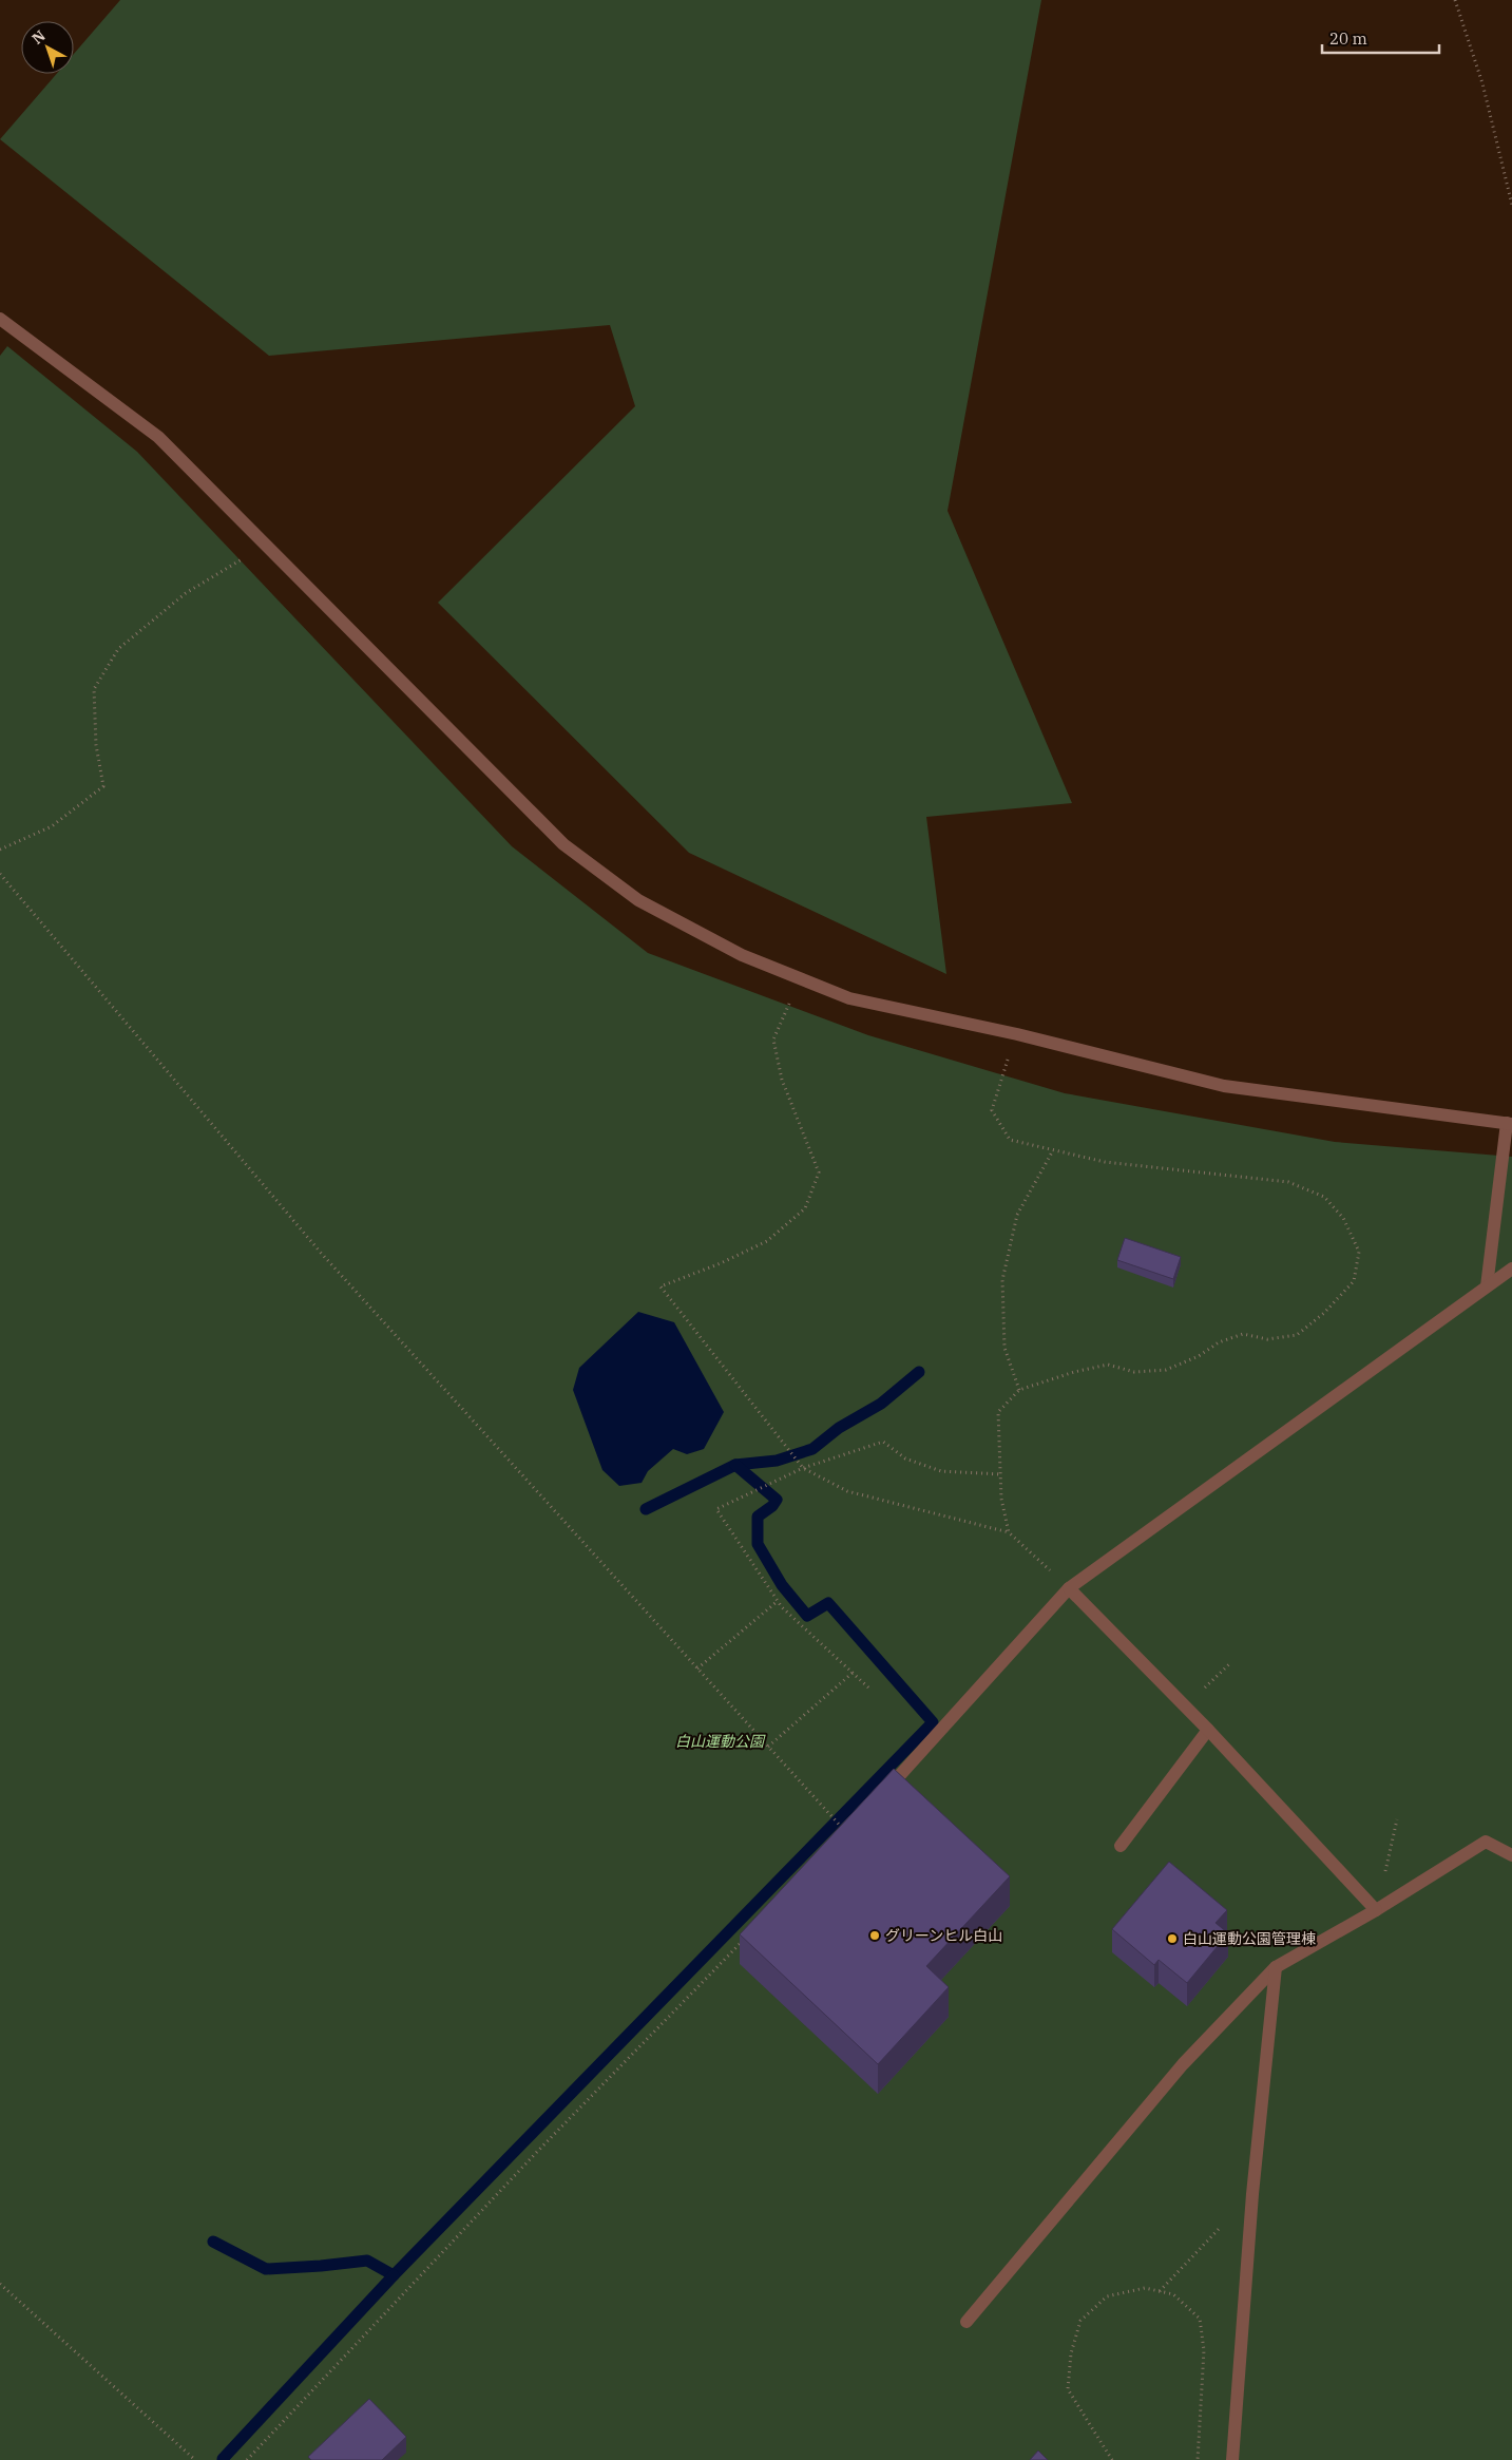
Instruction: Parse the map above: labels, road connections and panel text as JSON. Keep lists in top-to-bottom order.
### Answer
{
  "parks": ["白山運動公園"],
  "places": ["グリーンヒル白山", "白山運動公園管理棟"],
  "scale_bar": "20 m",
  "north": "top left"
}
